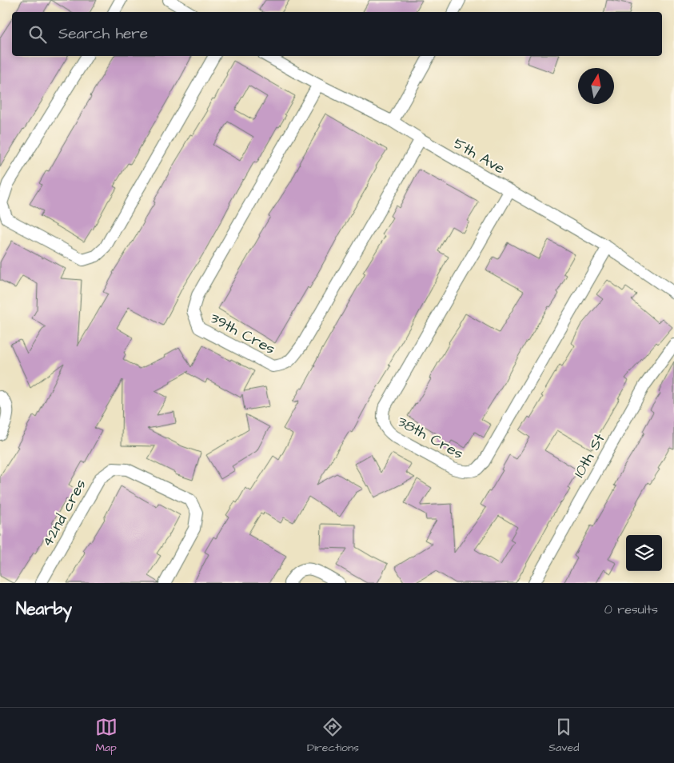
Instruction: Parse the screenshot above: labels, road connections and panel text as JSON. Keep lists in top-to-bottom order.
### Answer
{
  "streets": {
    "street": [
      "5th Ave",
      "39th Cres",
      "38th Cres",
      "10th St",
      "42nd cres"
    ]
  },
  "crossings": [
    ["5th Ave", "39th Cres"],
    ["5th Ave", "38th Cres"]
  ],
  "north": "top",
  "page": {
    "search": "Search here",
    "heading": ["Nearby", "0 results"],
    "nav": ["Map", "Directions", "Saved"]
  }
}
